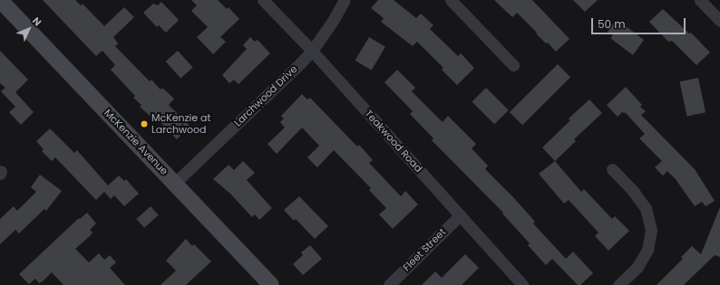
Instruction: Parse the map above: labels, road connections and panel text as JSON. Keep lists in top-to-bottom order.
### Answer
{
  "streets": {
    "main road": ["McKenzie Avenue"],
    "street": ["Larchwood Drive", "Teakwood Road", "Fleet Street"]
  },
  "crossings": [
    ["Larchwood Drive", "Teakwood Road"],
    ["Larchwood Drive", "McKenzie Avenue"],
    ["Teakwood Road", "Fleet Street"]
  ],
  "places": ["McKenzie at Larchwood"],
  "scale_bar": "50 m",
  "north": "top right"
}
